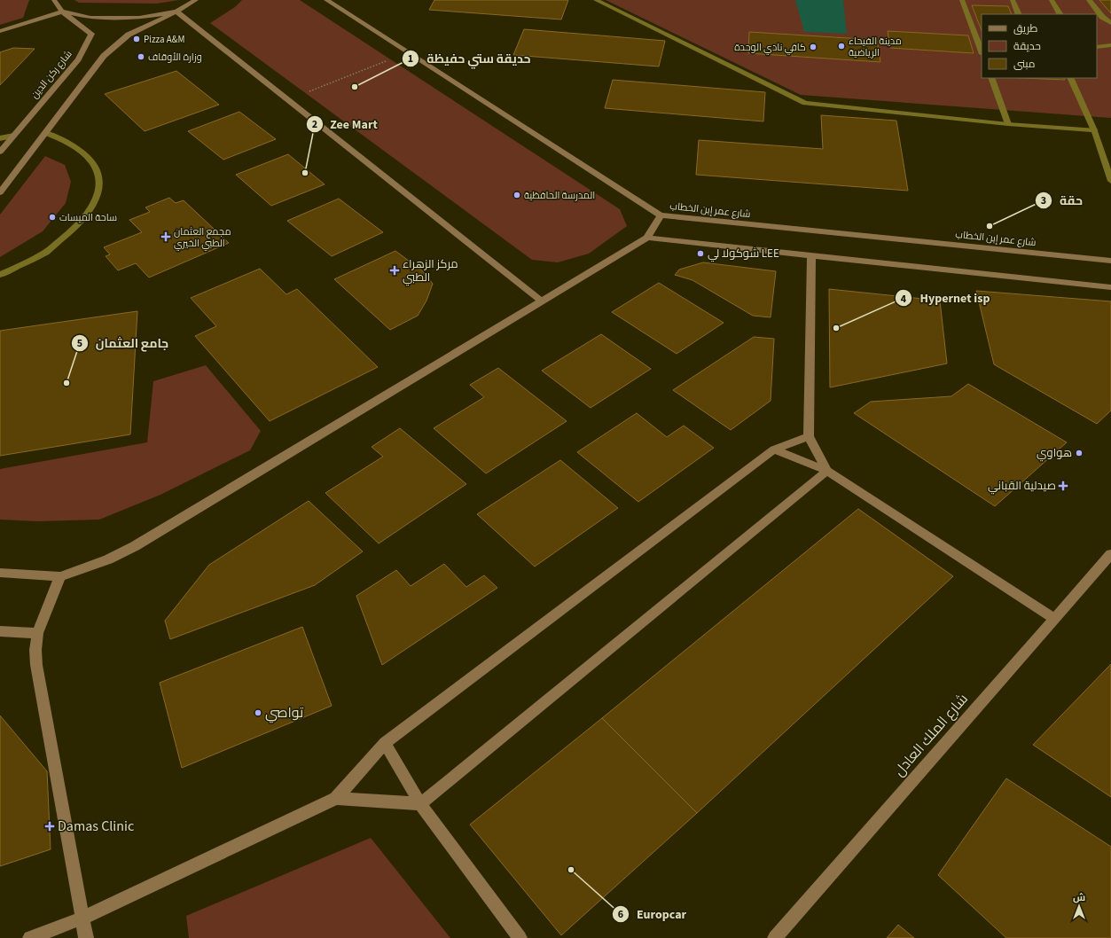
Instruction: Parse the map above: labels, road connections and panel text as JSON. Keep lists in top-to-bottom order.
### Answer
{
  "streets": {
    "main road": ["شارع ركن الدين", "شارع عمر إبن الخطاب", "شارع الملك العادل"]
  },
  "places": {
    "other": [
      "Pizza A&M",
      "مدينة الفيحاء الرياضية",
      "كافي نادي الوحدة",
      "وزارة الأوقاف",
      "حديقة ستي حفيظة",
      "Zee Mart",
      "المدرسة الحافظية",
      "ساحة الميسات",
      "حقة",
      "شوكولا لي LEE",
      "Hypernet isp",
      "جامع العثمان",
      "هواوي",
      "تواصي",
      "Europcar"
    ],
    "health": [
      "مجمع العثمان الطبي الخيري",
      "مركز الزهراء الطبي",
      "صيدلية القباني",
      "Damas Clinic"
    ]
  },
  "legend": ["طريق", "حديقة", "مبنى"],
  "north": "top"
}
